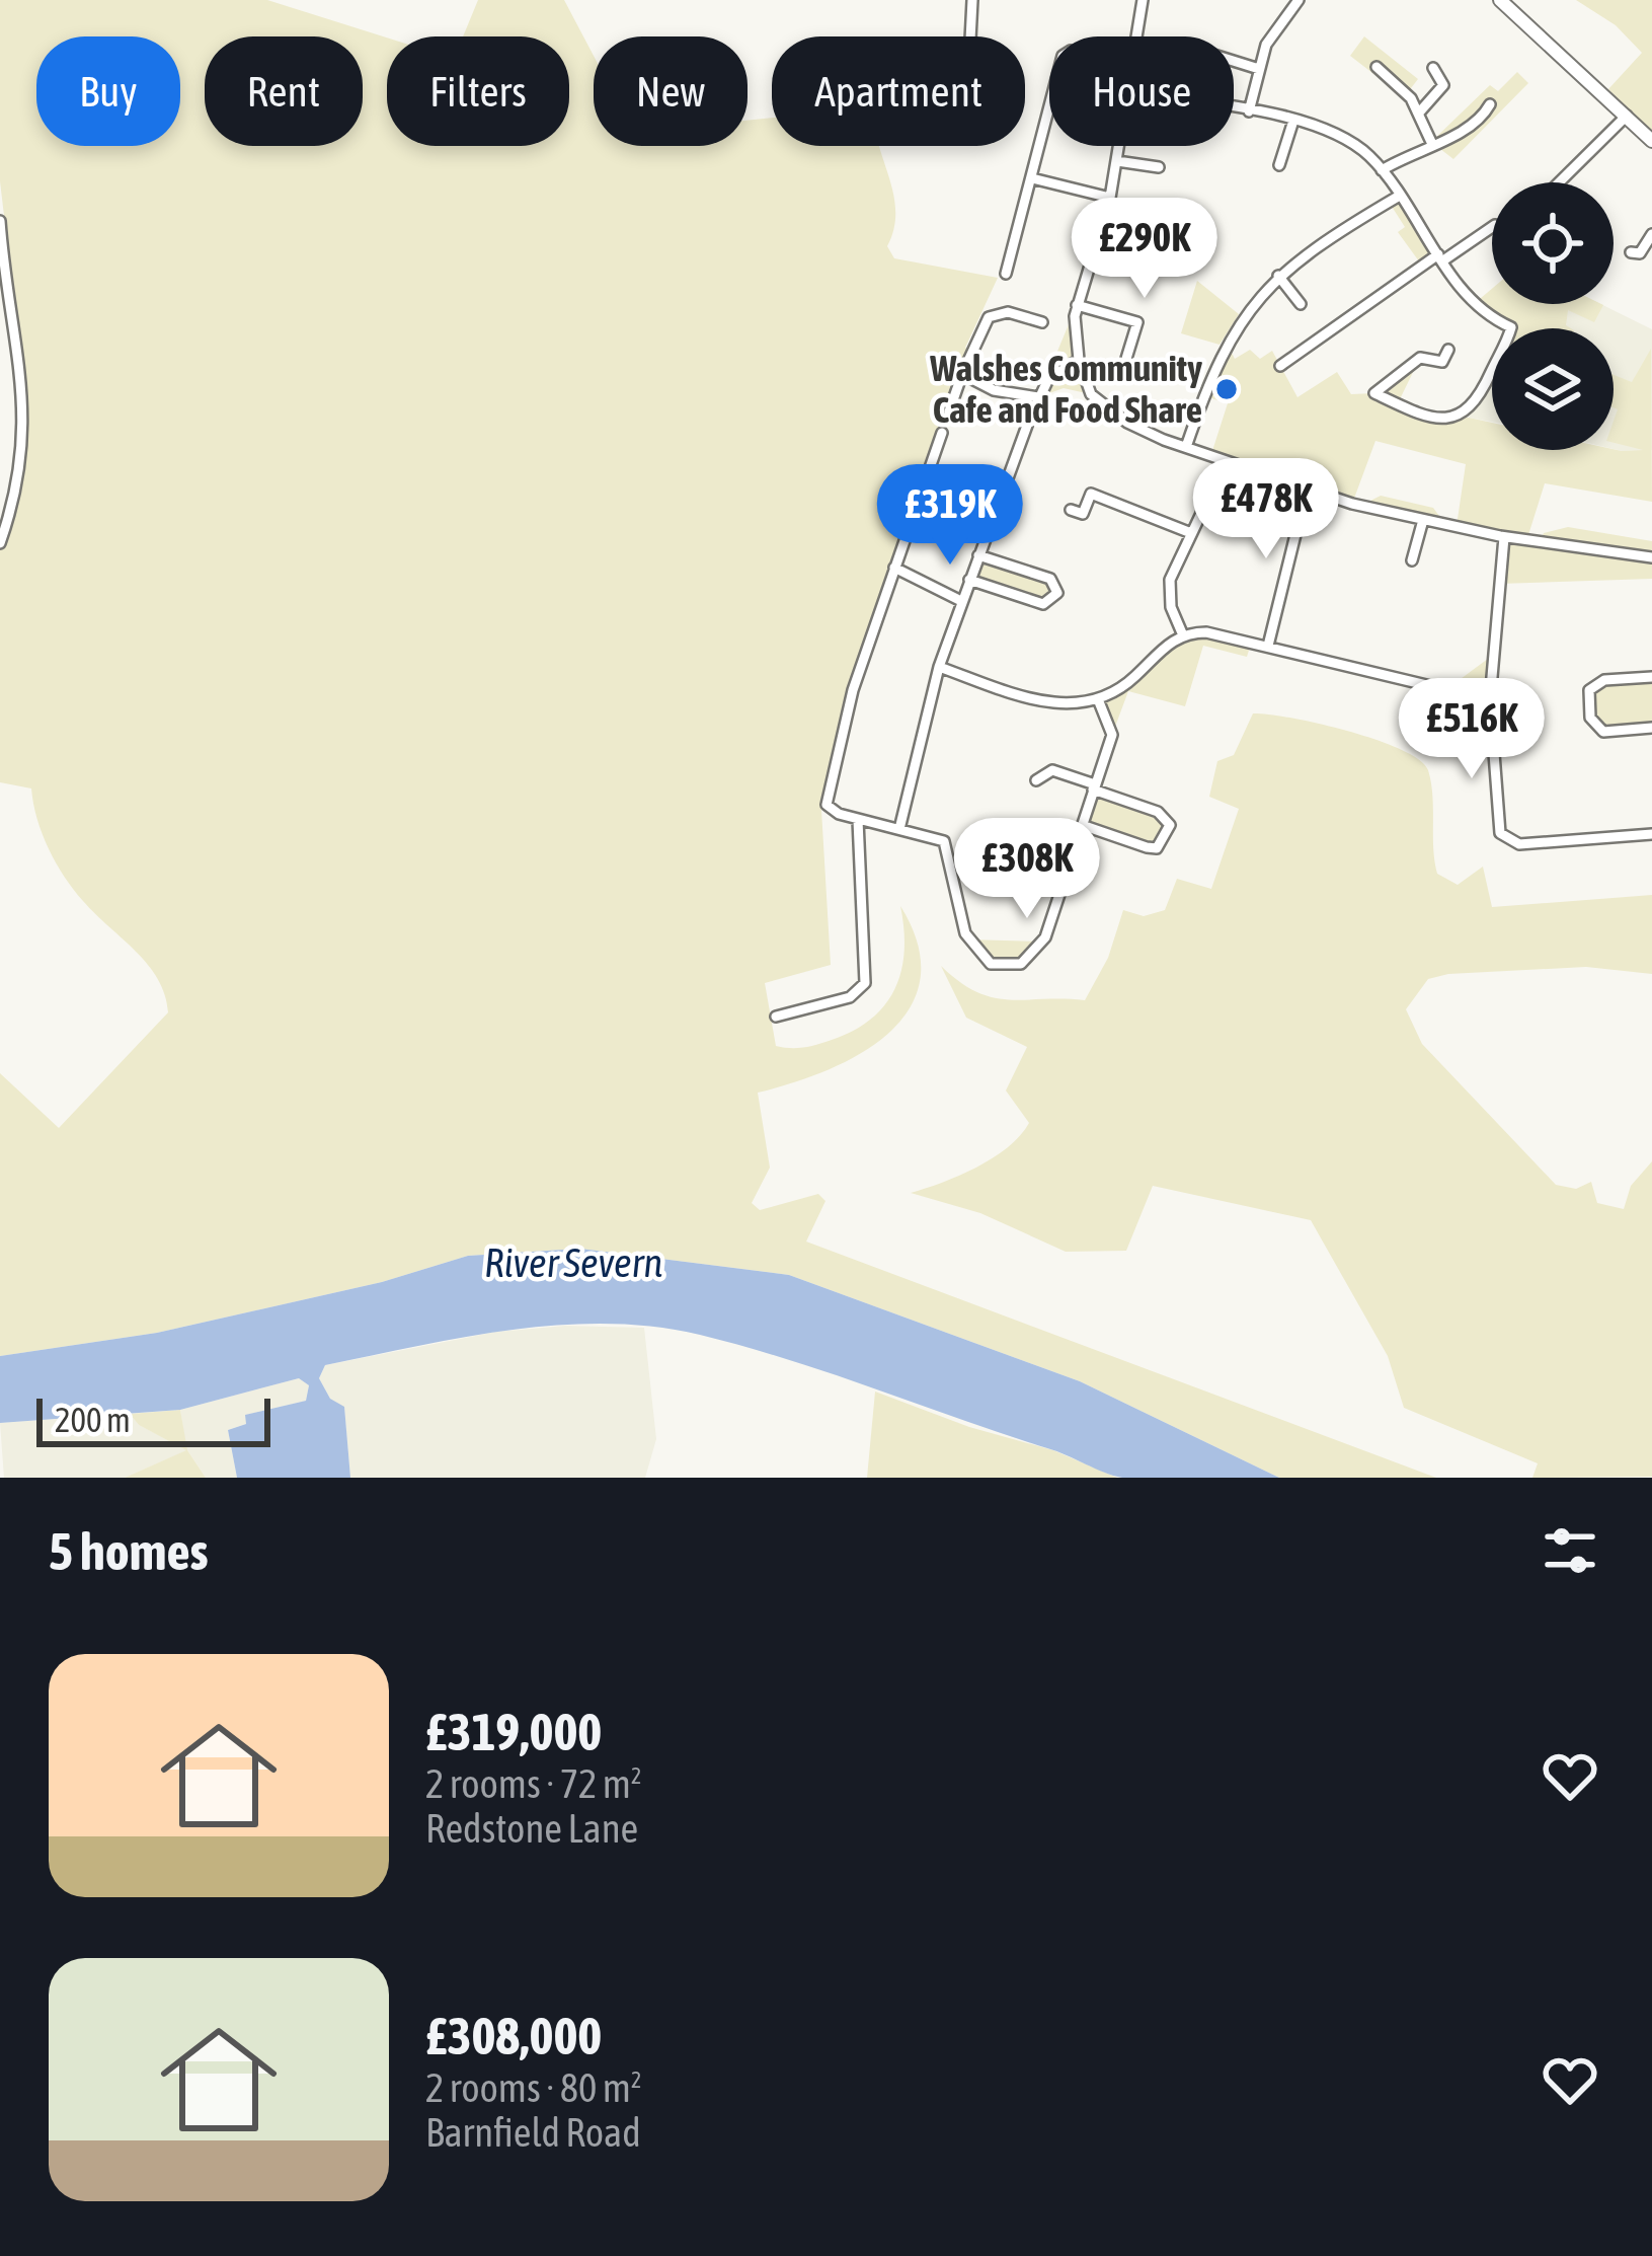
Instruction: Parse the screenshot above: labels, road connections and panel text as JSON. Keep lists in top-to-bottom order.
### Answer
{
  "water": ["River Severn"],
  "places": ["Walshes Community Cafe and Food Share"],
  "scale_bar": "200 m",
  "page": {
    "chip": [
      "Buy",
      "Rent",
      "Filters",
      "New",
      "Apartment",
      "House"
    ],
    "price": [
      "£290K",
      "£478K",
      "£319K",
      "£516K",
      "£308K"
    ],
    "scale": "200 m",
    "heading": "5 homes",
    "list": [
      {
        "name": "£319,000",
        "note": "2 rooms · 72 m² · Redstone Lane"
      },
      {
        "name": "£308,000",
        "note": "2 rooms · 80 m² · Barnfield Road"
      }
    ]
  }
}
